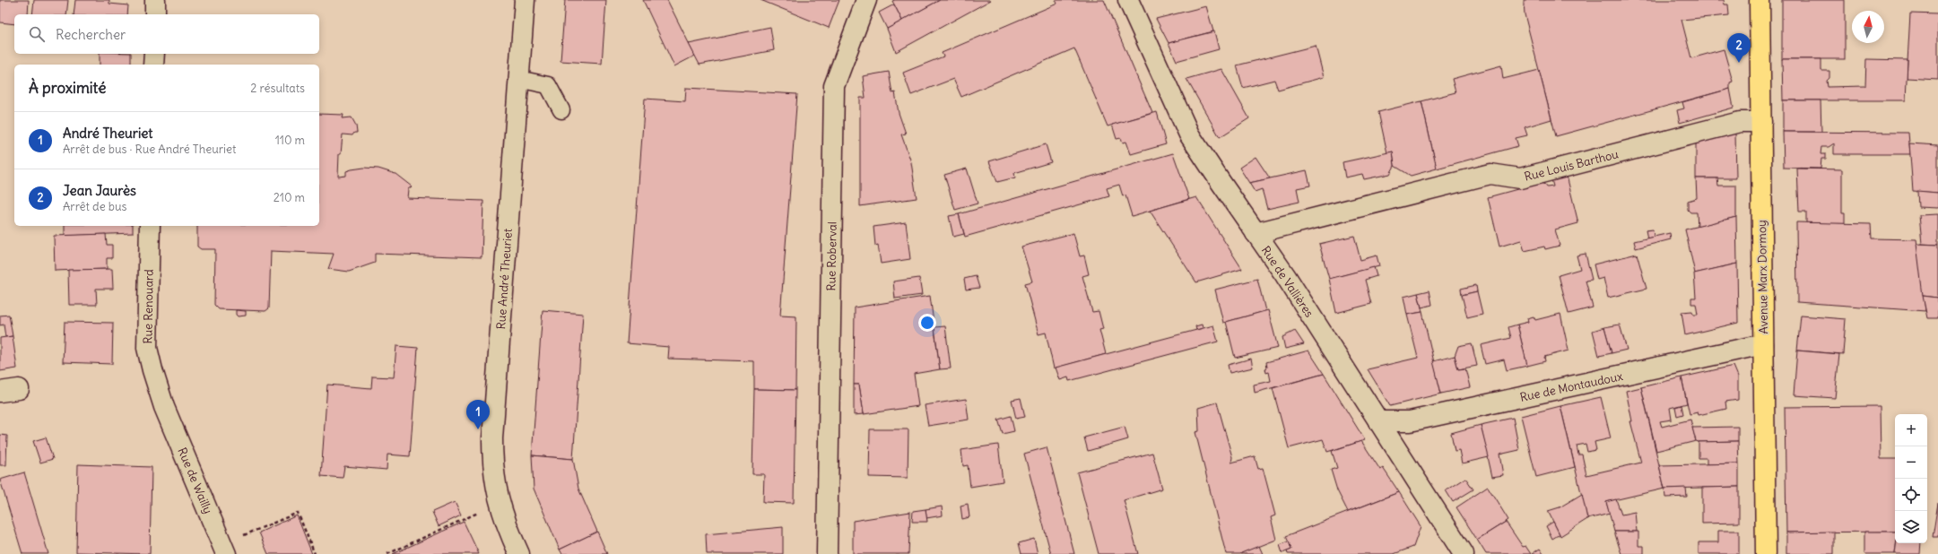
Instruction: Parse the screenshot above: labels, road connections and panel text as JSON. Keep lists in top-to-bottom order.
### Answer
{
  "streets": {
    "main road": ["Avenue Marx Dormoy"],
    "street": [
      "Rue Louis Barthou",
      "Rue Roberval",
      "Rue André Theuriet",
      "Rue de Vallières",
      "Rue Renouard",
      "Rue de Montaudoux",
      "Rue de Wailly"
    ]
  },
  "crossings": [
    ["Rue Louis Barthou", "Avenue Marx Dormoy"],
    ["Rue Louis Barthou", "Rue de Vallières"],
    ["Avenue Marx Dormoy", "Rue de Montaudoux"],
    ["Rue de Vallières", "Rue de Montaudoux"],
    ["Rue Renouard", "Rue de Wailly"]
  ],
  "north": "top",
  "page": {
    "search": "Rechercher",
    "pins": ["2", "1"],
    "heading": ["À proximité", "2 résultats"],
    "list": [
      {
        "mark": "1",
        "name": "André Theuriet",
        "note": "Arrêt de bus · Rue André Theuriet",
        "value": "110 m"
      },
      {
        "mark": "2",
        "name": "Jean Jaurès",
        "note": "Arrêt de bus",
        "value": "210 m"
      }
    ],
    "map_buttons": ["+", "−"]
  }
}
